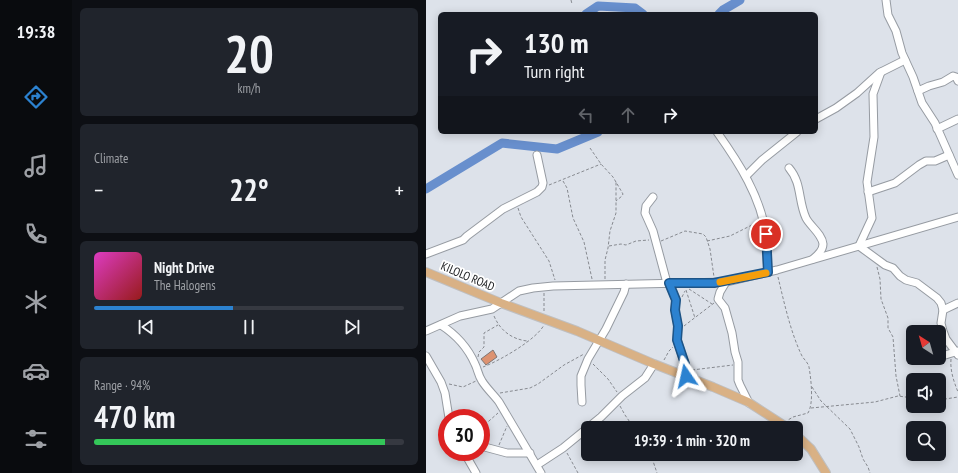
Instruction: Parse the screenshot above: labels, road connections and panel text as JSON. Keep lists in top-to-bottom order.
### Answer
{
  "streets": {
    "main road": ["KILOLO ROAD"]
  },
  "north": "top left",
  "page": {
    "tabs": "19:38",
    "tile": [
      ["20", "km/h"],
      "Climate",
      ["Range · 94%", "470 km"]
    ],
    "turn": ["130 m", "Turn right"],
    "heat": ["−", "22°", "+"],
    "song": ["Night Drive", "The Halogens"],
    "limit": "30",
    "trip": "19:39 · 1 min · 320 m"
  }
}
